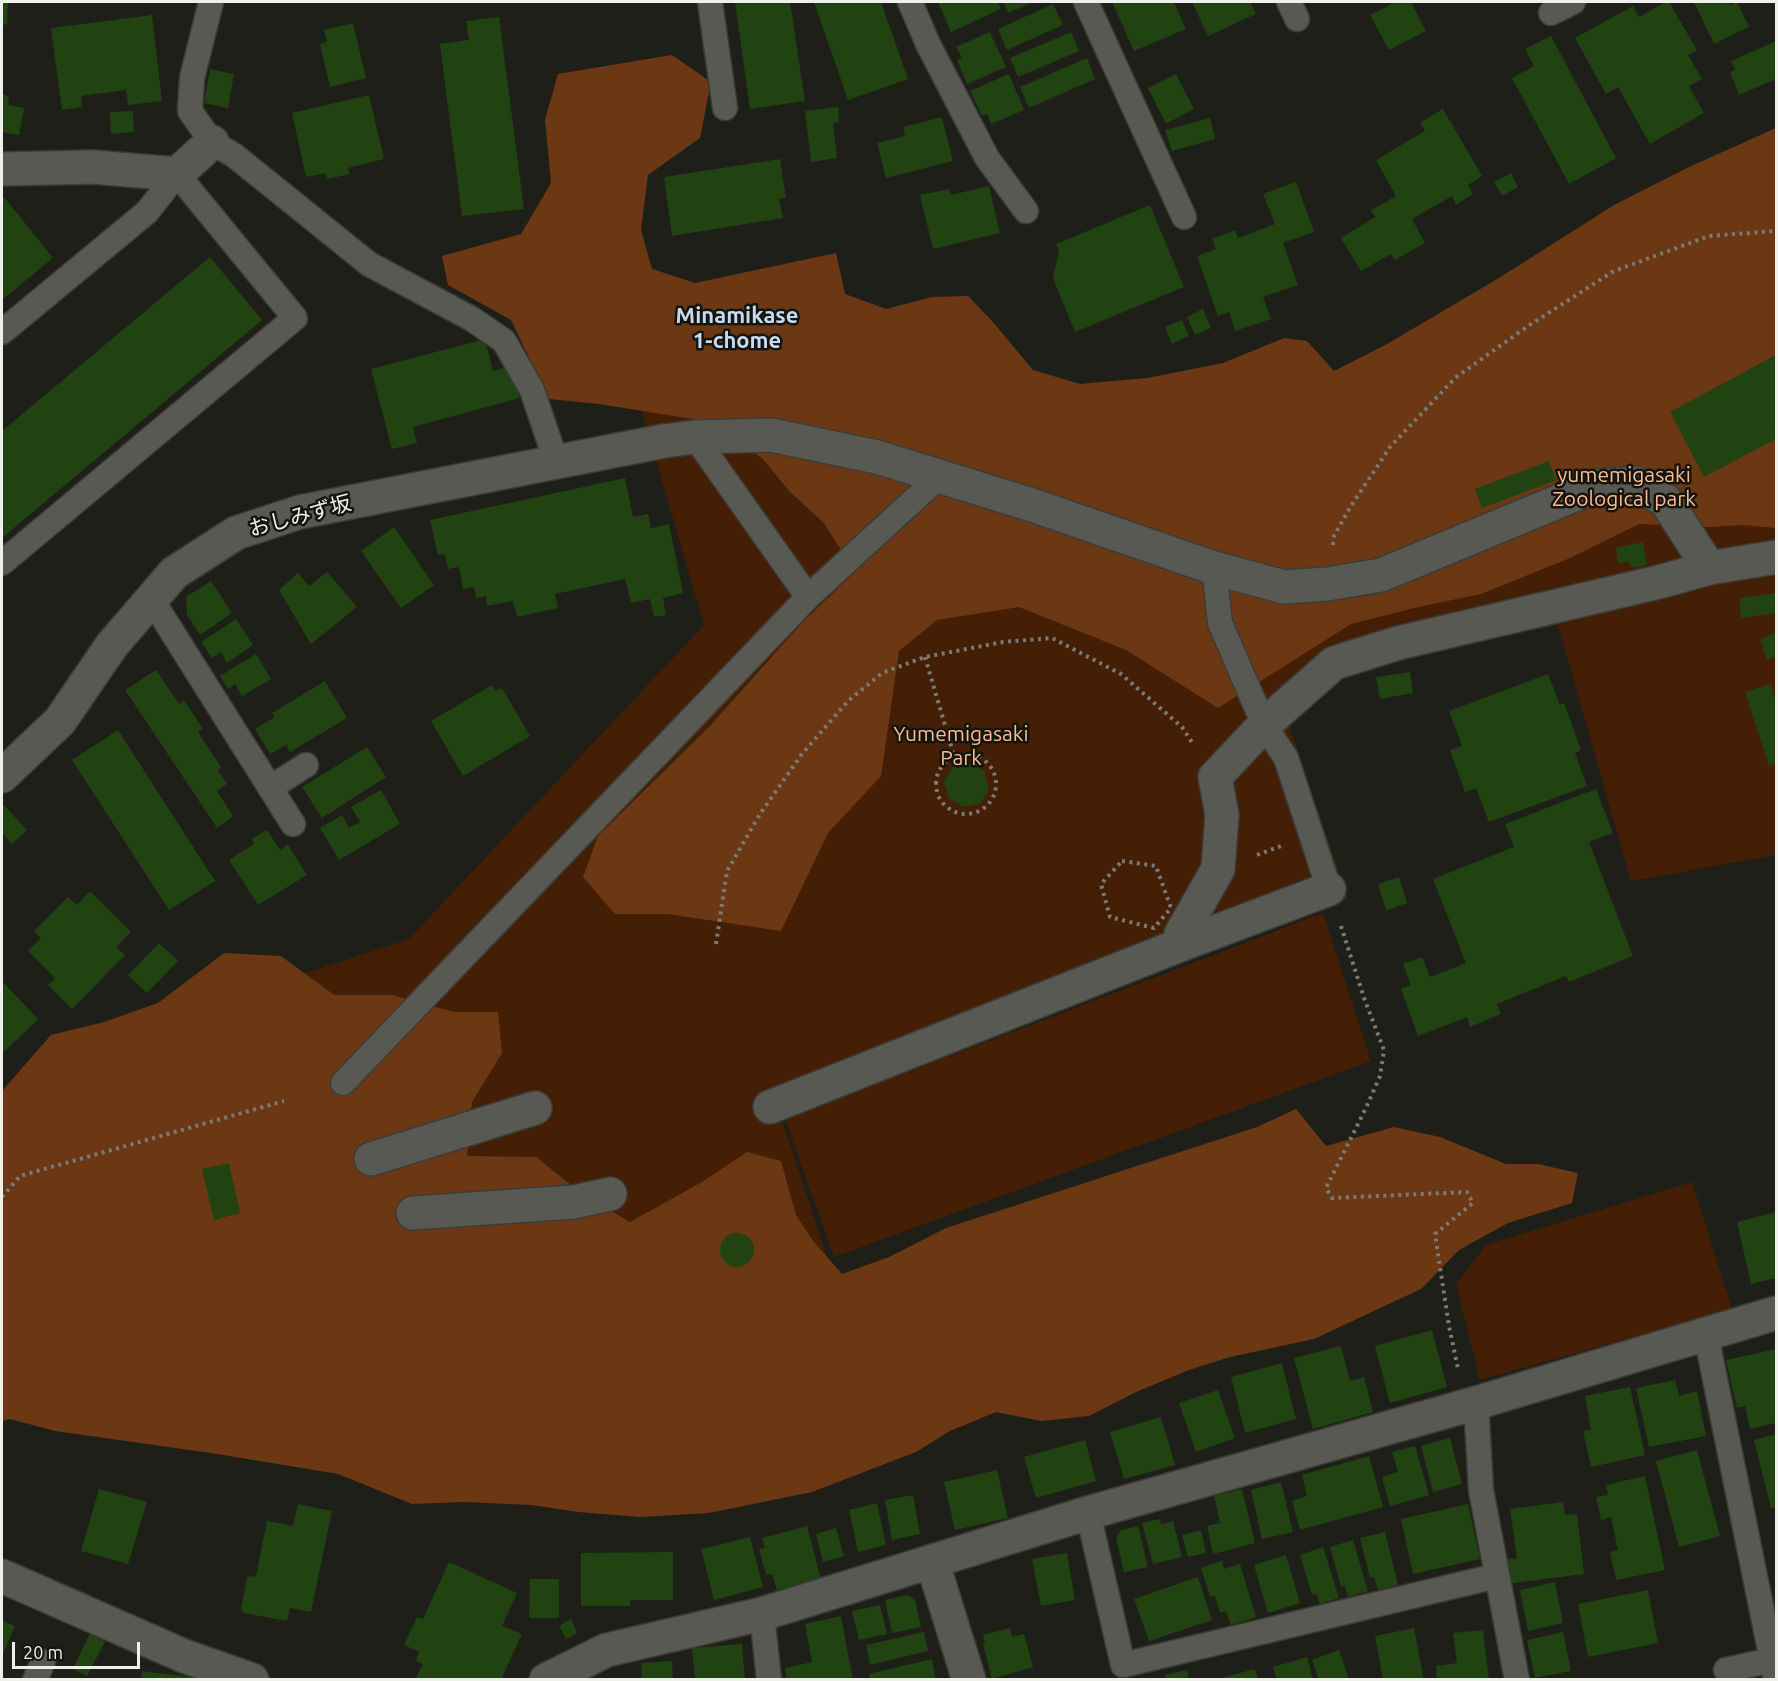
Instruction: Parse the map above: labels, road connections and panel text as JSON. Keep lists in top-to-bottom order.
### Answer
{
  "streets": {
    "street": ["おしみず坂"]
  },
  "districts": ["Minamikase 1-chome"],
  "parks": ["yumemigasaki Zoological park", "Yumemigasaki Park"],
  "scale_bar": "20 m"
}
